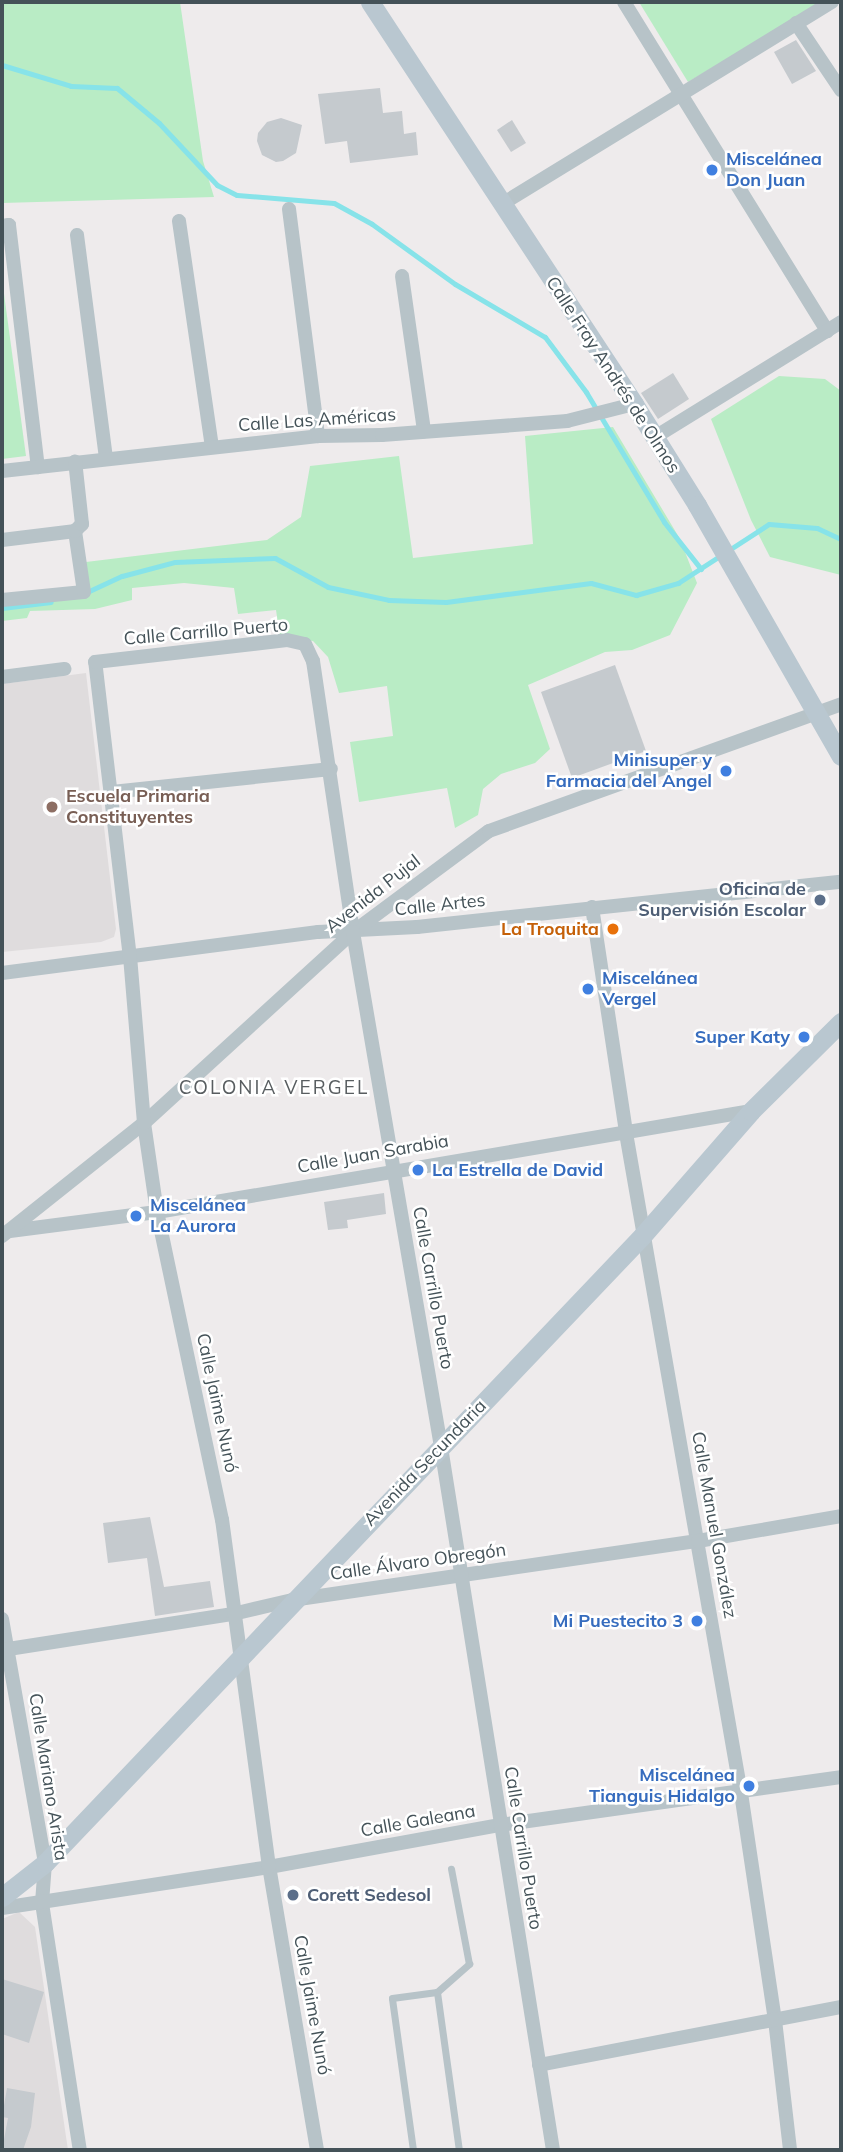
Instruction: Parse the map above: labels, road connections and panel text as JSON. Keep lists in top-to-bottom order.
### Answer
{
  "streets": {
    "street": [
      "Calle Fray Andrés de Olmos",
      "Calle Las Américas",
      "Calle Carrillo Puerto",
      "Avenida Pujal",
      "Calle Artes",
      "Calle Juan Sarabia",
      "Calle Jaime Nunó",
      "Avenida Secundaria",
      "Calle Manuel González",
      "Calle Álvaro Obregón",
      "Calle Mariano Arista",
      "Calle Galeana"
    ]
  },
  "crossings": [
    ["Calle Fray Andrés de Olmos", "Calle Las Américas"],
    ["Calle Fray Andrés de Olmos", "Avenida Pujal"],
    ["Calle Carrillo Puerto", "Avenida Pujal"],
    ["Calle Carrillo Puerto", "Calle Artes"],
    ["Calle Carrillo Puerto", "Calle Juan Sarabia"],
    ["Calle Carrillo Puerto", "Calle Jaime Nunó"],
    ["Calle Carrillo Puerto", "Avenida Secundaria"],
    ["Calle Carrillo Puerto", "Calle Álvaro Obregón"],
    ["Calle Carrillo Puerto", "Calle Galeana"],
    ["Avenida Pujal", "Calle Artes"],
    ["Avenida Pujal", "Calle Juan Sarabia"],
    ["Avenida Pujal", "Calle Jaime Nunó"],
    ["Calle Artes", "Calle Jaime Nunó"],
    ["Calle Artes", "Calle Manuel González"],
    ["Calle Juan Sarabia", "Calle Jaime Nunó"],
    ["Calle Juan Sarabia", "Avenida Secundaria"],
    ["Calle Juan Sarabia", "Calle Manuel González"],
    ["Calle Jaime Nunó", "Avenida Secundaria"],
    ["Calle Jaime Nunó", "Calle Álvaro Obregón"],
    ["Calle Jaime Nunó", "Calle Galeana"],
    ["Avenida Secundaria", "Calle Manuel González"],
    ["Avenida Secundaria", "Calle Álvaro Obregón"],
    ["Avenida Secundaria", "Calle Mariano Arista"],
    ["Calle Manuel González", "Calle Álvaro Obregón"],
    ["Calle Manuel González", "Calle Galeana"],
    ["Calle Álvaro Obregón", "Calle Mariano Arista"],
    ["Calle Mariano Arista", "Calle Galeana"]
  ],
  "districts": ["COLONIA VERGEL"],
  "places": [
    "Miscelánea Don Juan",
    "Minisuper y Farmacia del Angel",
    "Escuela Primaria Constituyentes",
    "Oficina de Supervisión Escolar",
    "La Troquita",
    "Miscelánea Vergel",
    "Super Katy",
    "La Estrella de David",
    "Miscelánea La Aurora",
    "Mi Puestecito 3",
    "Miscelánea Tianguis Hidalgo",
    "Corett Sedesol"
  ]
}
